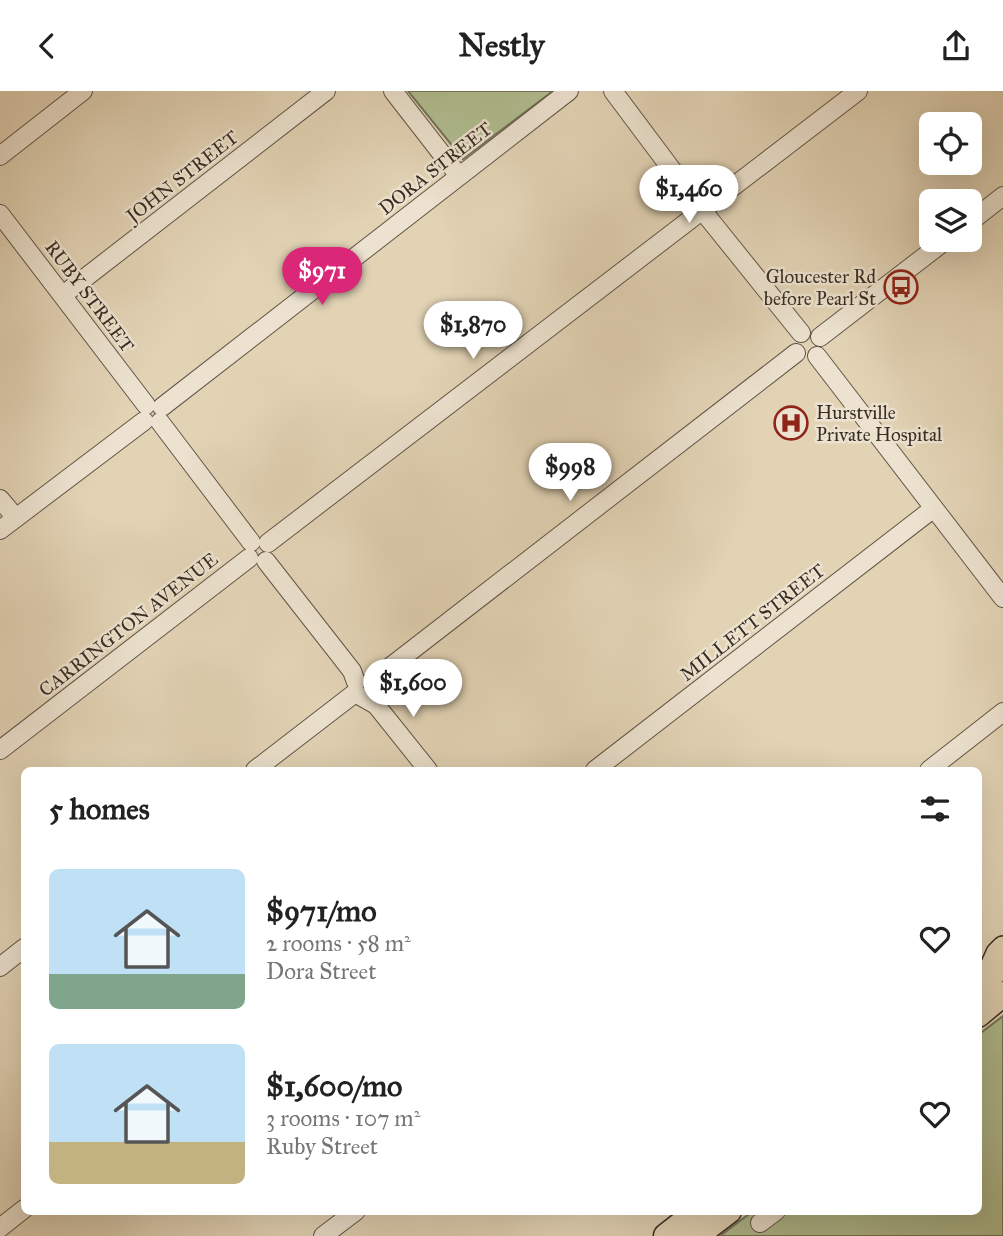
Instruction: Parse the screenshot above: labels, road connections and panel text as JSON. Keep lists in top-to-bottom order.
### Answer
{
  "streets": {
    "street": [
      "DORA STREET",
      "JOHN STREET",
      "RUBY STREET",
      "MILLETT STREET",
      "CARRINGTON AVENUE"
    ]
  },
  "crossings": [
    ["DORA STREET", "RUBY STREET"],
    ["JOHN STREET", "RUBY STREET"],
    ["RUBY STREET", "CARRINGTON AVENUE"]
  ],
  "places": {
    "bus stop": ["Gloucester Rd before Pearl St"],
    "hospital": ["Hurstville Private Hospital"]
  },
  "page": {
    "header": "Nestly",
    "price": [
      "$1,460",
      "$971",
      "$1,870",
      "$998",
      "$1,600"
    ],
    "heading": "5 homes",
    "list": [
      {
        "name": "$971/mo",
        "note": "2 rooms · 58 m² · Dora Street"
      },
      {
        "name": "$1,600/mo",
        "note": "3 rooms · 107 m² · Ruby Street"
      }
    ]
  }
}
